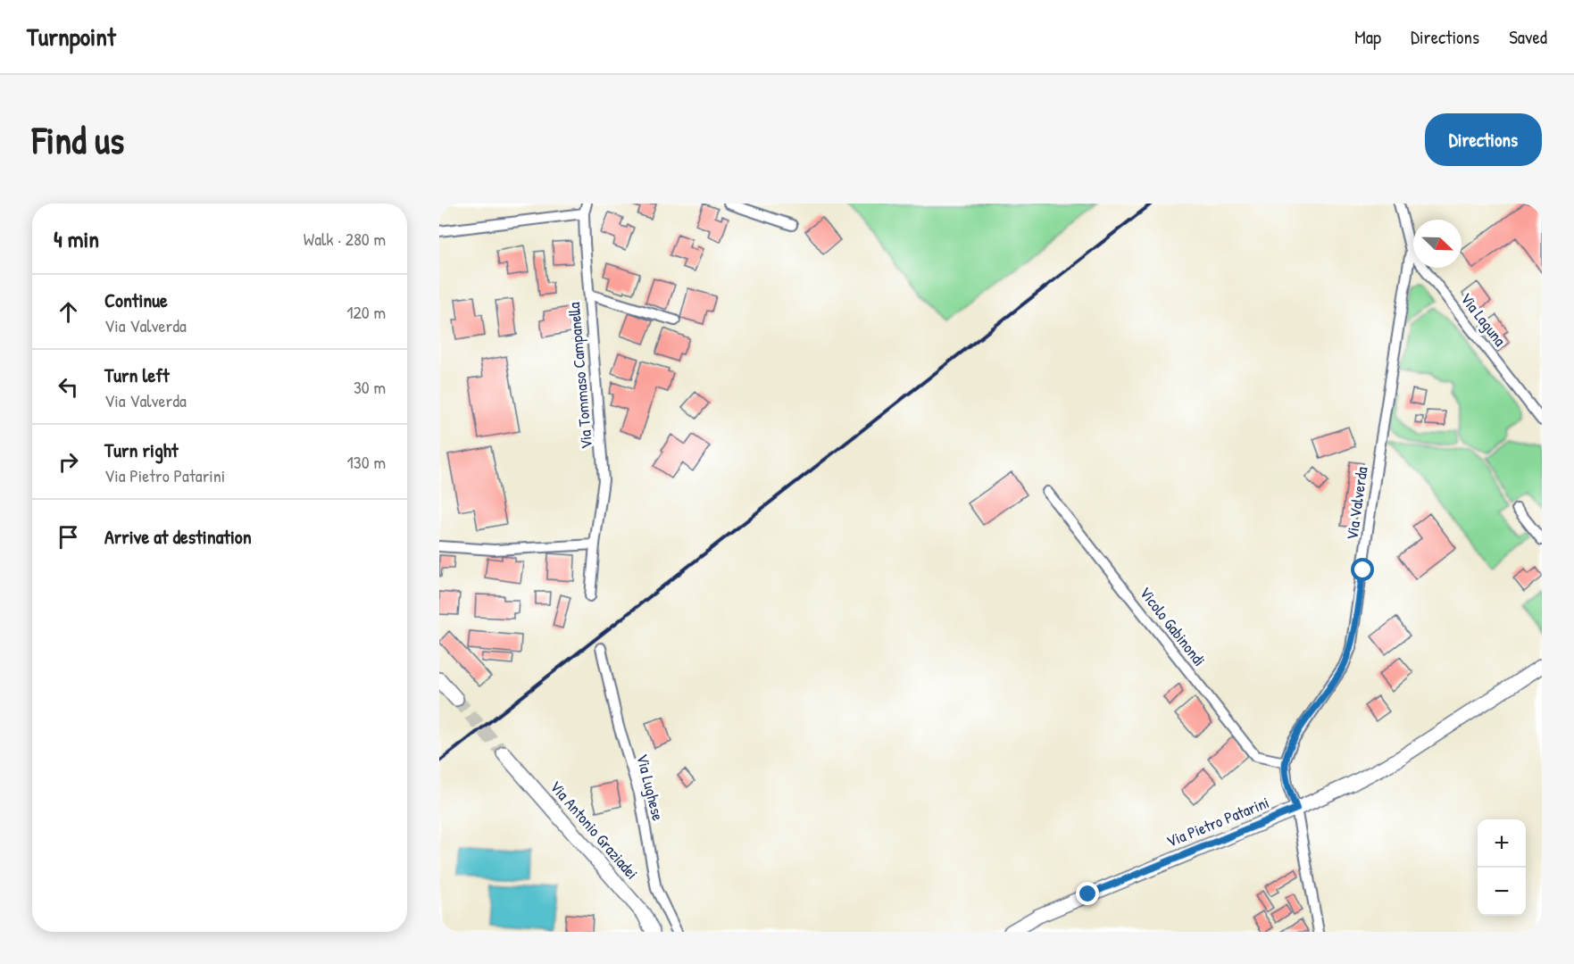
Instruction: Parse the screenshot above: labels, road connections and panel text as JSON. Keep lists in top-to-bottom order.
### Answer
{
  "streets": {
    "main road": ["Via Pietro Patarini", "Via Antonio Graziadei"],
    "street": [
      "Via Laguna",
      "Via Tommaso Campanella",
      "Via Valverda",
      "Vicolo Gabinondi",
      "Via Lughese"
    ]
  },
  "crossings": [
    ["Via Laguna", "Via Valverda"],
    ["Via Valverda", "Vicolo Gabinondi"]
  ],
  "north": "bottom right",
  "page": {
    "header": "Turnpoint",
    "nav": ["Map", "Directions", "Saved"],
    "buttons": "Directions",
    "title": "Find us",
    "heading": ["4 min", "Walk · 280 m"],
    "list": [
      ["Continue", "Via Valverda", "120 m"],
      ["Turn left", "Via Valverda", "30 m"],
      ["Turn right", "Via Pietro Patarini", "130 m"],
      "Arrive at destination"
    ],
    "map_buttons": ["+", "−"]
  }
}
